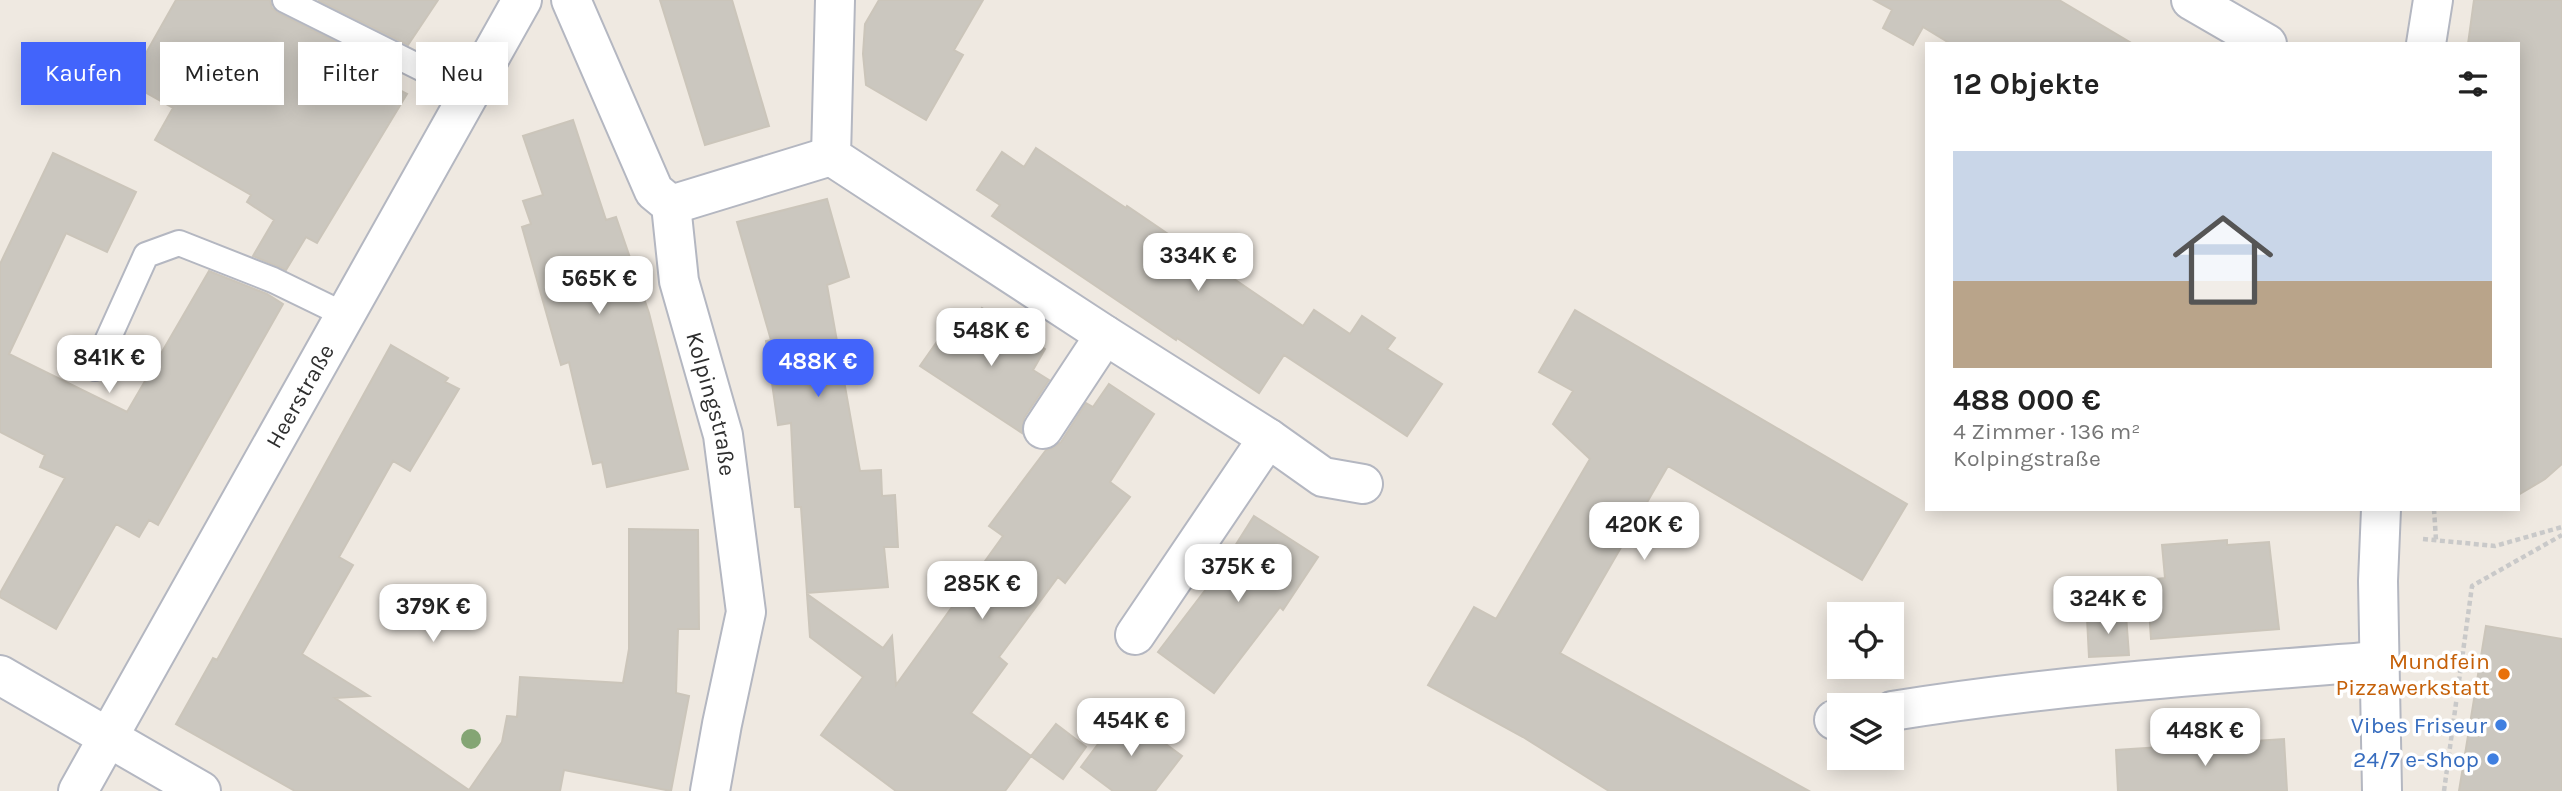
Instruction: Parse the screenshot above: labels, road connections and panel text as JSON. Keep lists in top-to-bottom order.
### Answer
{
  "streets": {
    "street": ["Heerstraße", "Kolpingstraße"]
  },
  "places": ["Mundfein Pizzawerkstatt", "Vibes Friseur", "24/7 e-Shop"],
  "page": {
    "chip": [
      "Kaufen",
      "Mieten",
      "Filter",
      "Neu"
    ],
    "heading": "12 Objekte",
    "list": [
      {
        "name": "488 000 €",
        "note": "4 Zimmer · 136 m² · Kolpingstraße"
      }
    ],
    "price": [
      "334K €",
      "565K €",
      "548K €",
      "841K €",
      "488K €",
      "420K €",
      "375K €",
      "285K €",
      "324K €",
      "379K €",
      "454K €",
      "448K €"
    ]
  }
}
